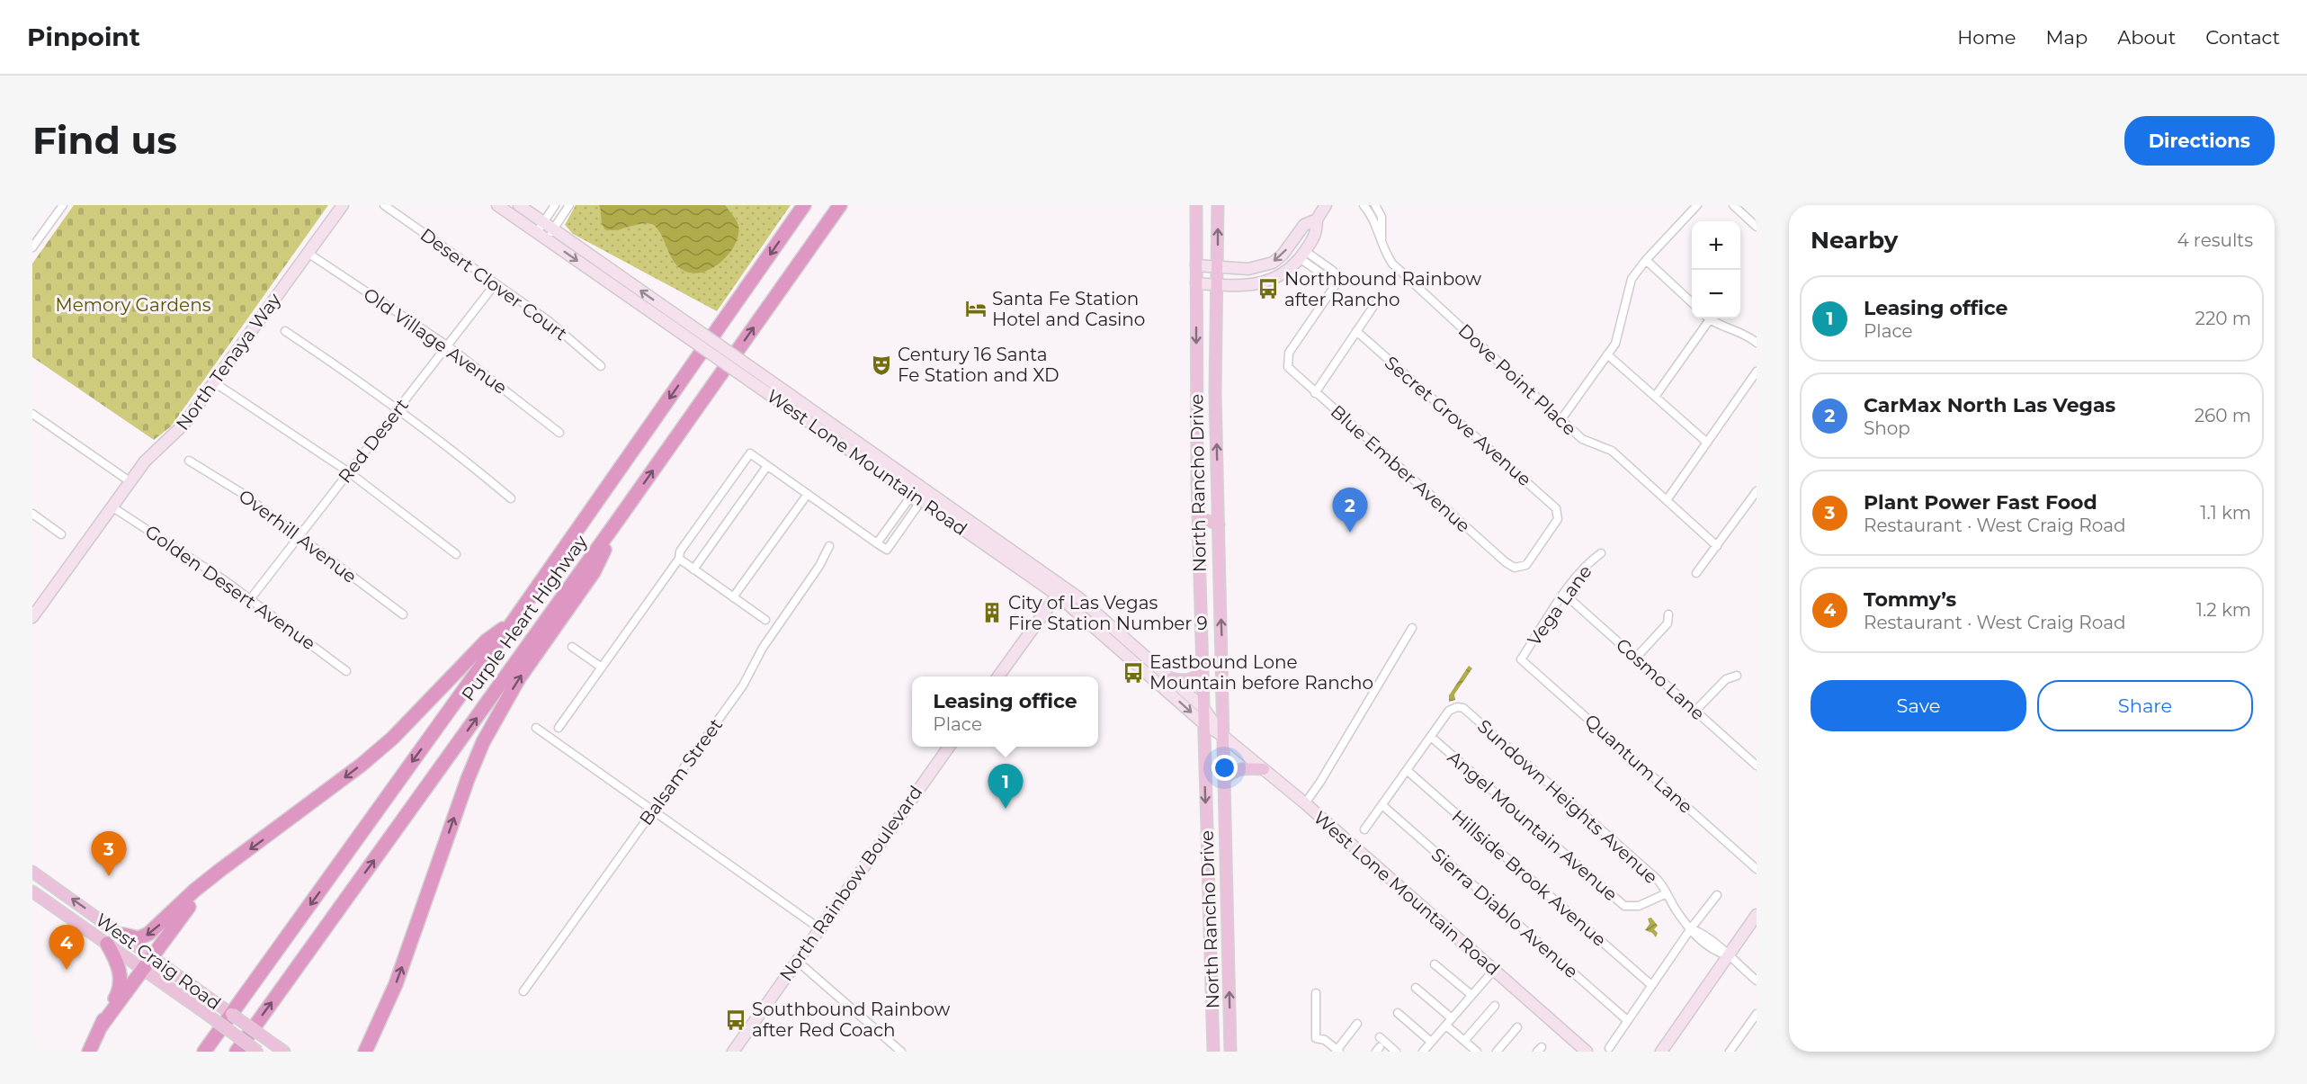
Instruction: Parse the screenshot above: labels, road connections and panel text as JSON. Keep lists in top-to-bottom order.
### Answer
{
  "streets": {
    "highway": ["Purple Heart Highway"],
    "main road": [
      "North Tenaya Way",
      "West Lone Mountain Road",
      "North Rancho Drive",
      "North Rainbow Boulevard",
      "West Craig Road"
    ],
    "street": [
      "Desert Clover Court",
      "Old Village Avenue",
      "Dove Point Place",
      "Secret Grove Avenue",
      "Red Desert",
      "Blue Ember Avenue",
      "Overhill Avenue",
      "Golden Desert Avenue",
      "Vega Lane",
      "Cosmo Lane",
      "Quantum Lane",
      "Balsam Street",
      "Sundown Heights Avenue",
      "Angel Mountain Avenue",
      "Hillside Brook Avenue",
      "Sierra Diablo Avenue"
    ]
  },
  "crossings": [
    ["Desert Clover Court", "Red Desert"],
    ["Old Village Avenue", "North Tenaya Way"],
    ["Old Village Avenue", "Red Desert"],
    ["North Tenaya Way", "Golden Desert Avenue"],
    ["Secret Grove Avenue", "Blue Ember Avenue"],
    ["Red Desert", "Overhill Avenue"],
    ["Red Desert", "Golden Desert Avenue"],
    ["West Lone Mountain Road", "North Rancho Drive"],
    ["Vega Lane", "Cosmo Lane"],
    ["Vega Lane", "Quantum Lane"],
    ["Sundown Heights Avenue", "Angel Mountain Avenue"]
  ],
  "parks": ["Memory Gardens"],
  "places": {
    "bus stop": ["Northbound Rainbow after Rancho", "Eastbound Lone Mountain before Rancho", "Southbound Rainbow after Red Coach"],
    "hotel": ["Santa Fe Station Hotel and Casino"],
    "theatre": ["Century 16 Santa Fe Station and XD"],
    "building": ["City of Las Vegas Fire Station Number 9"]
  },
  "page": {
    "header": "Pinpoint",
    "nav": [
      "Home",
      "Map",
      "About",
      "Contact"
    ],
    "buttons": [
      "Directions",
      ["Save", "Share"]
    ],
    "title": "Find us",
    "heading": ["Nearby", "4 results"],
    "map_buttons": ["+", "−"],
    "list": [
      {
        "mark": "1",
        "name": "Leasing office",
        "note": "Place",
        "value": "220 m"
      },
      {
        "mark": "2",
        "name": "CarMax North Las Vegas",
        "note": "Shop",
        "value": "260 m"
      },
      {
        "mark": "3",
        "name": "Plant Power Fast Food",
        "note": "Restaurant · West Craig Road",
        "value": "1.1 km"
      },
      {
        "mark": "4",
        "name": "Tommy’s",
        "note": "Restaurant · West Craig Road",
        "value": "1.2 km"
      }
    ],
    "pins": [
      "2",
      "1",
      "3",
      "4"
    ],
    "popup": ["Leasing office", "Place"]
  }
}
